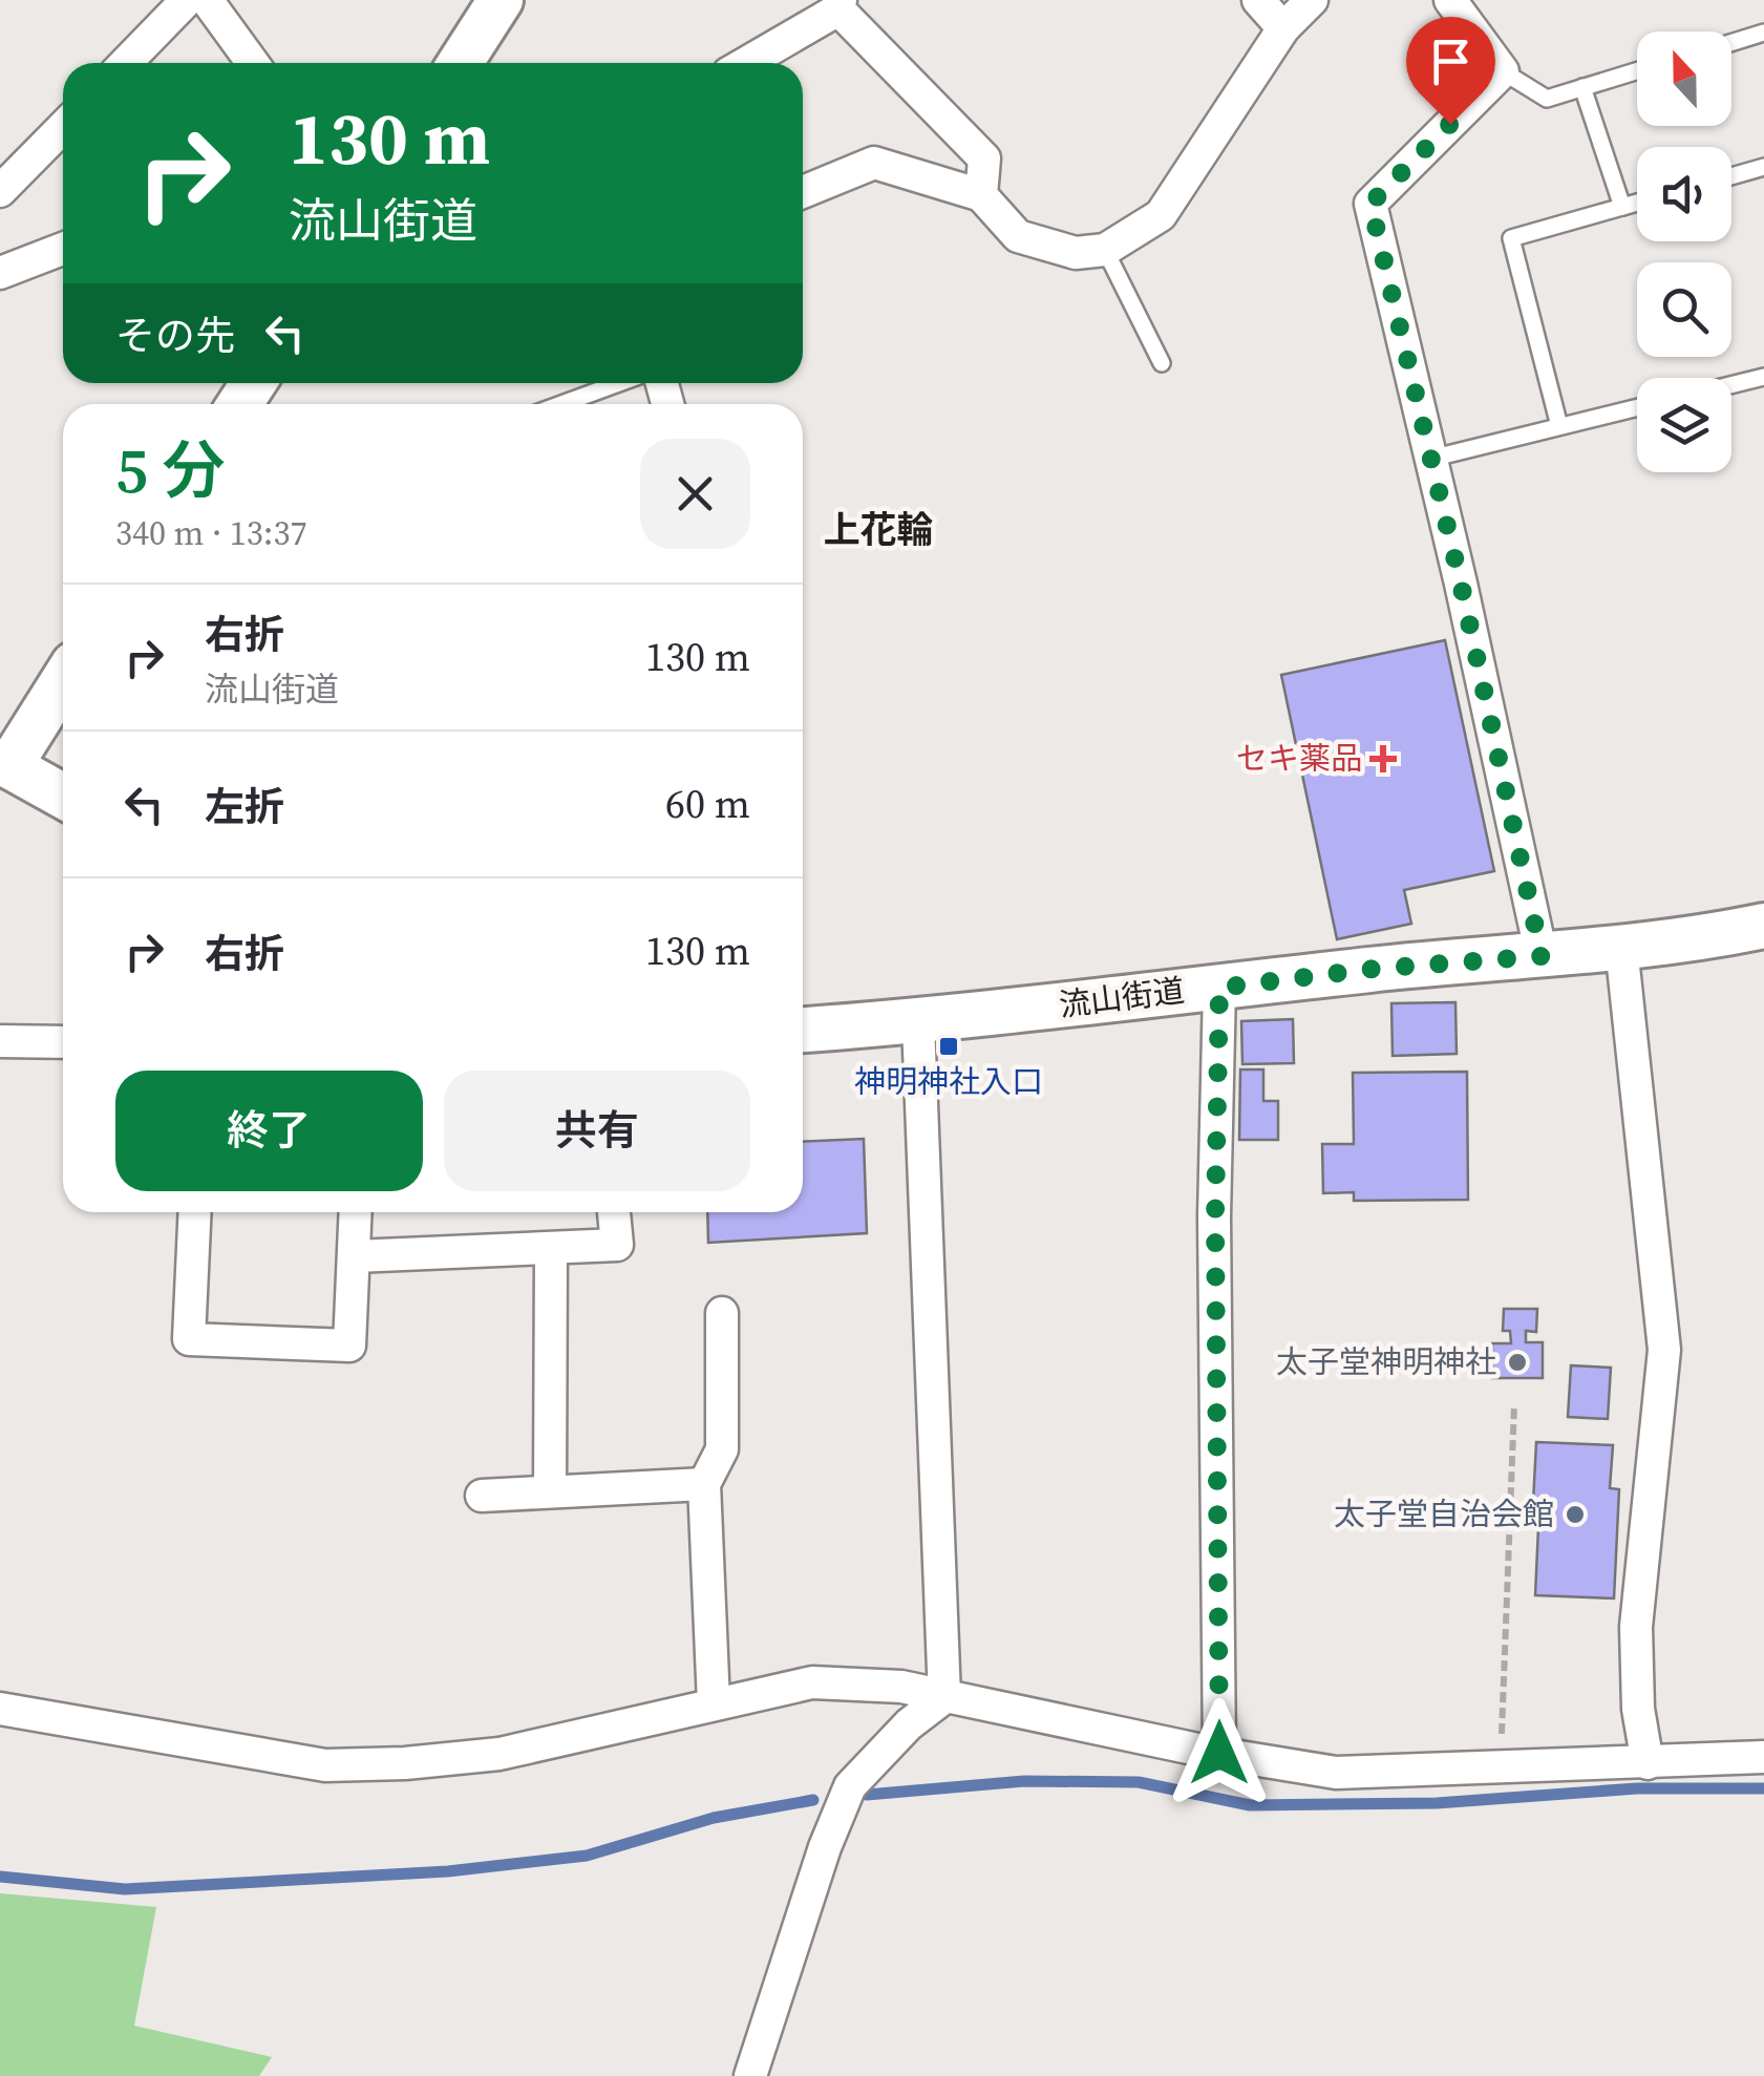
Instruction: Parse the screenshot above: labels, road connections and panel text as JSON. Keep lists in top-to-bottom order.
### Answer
{
  "streets": {
    "street": ["流山街道"]
  },
  "districts": ["上花輪"],
  "places": {
    "health": ["セキ薬品"],
    "transit": ["神明神社入口"],
    "other": ["太子堂神明神社", "太子堂自治会館"]
  },
  "north": "top",
  "page": {
    "turn": ["130 m", "流山街道"],
    "then": "その先",
    "heading": ["5 分", "340 m · 13:37"],
    "list": [
      {
        "name": "右折",
        "note": "流山街道",
        "value": "130 m"
      },
      {
        "name": "左折",
        "value": "60 m"
      },
      {
        "name": "右折",
        "value": "130 m"
      }
    ],
    "buttons": ["終了", "共有"]
  }
}
